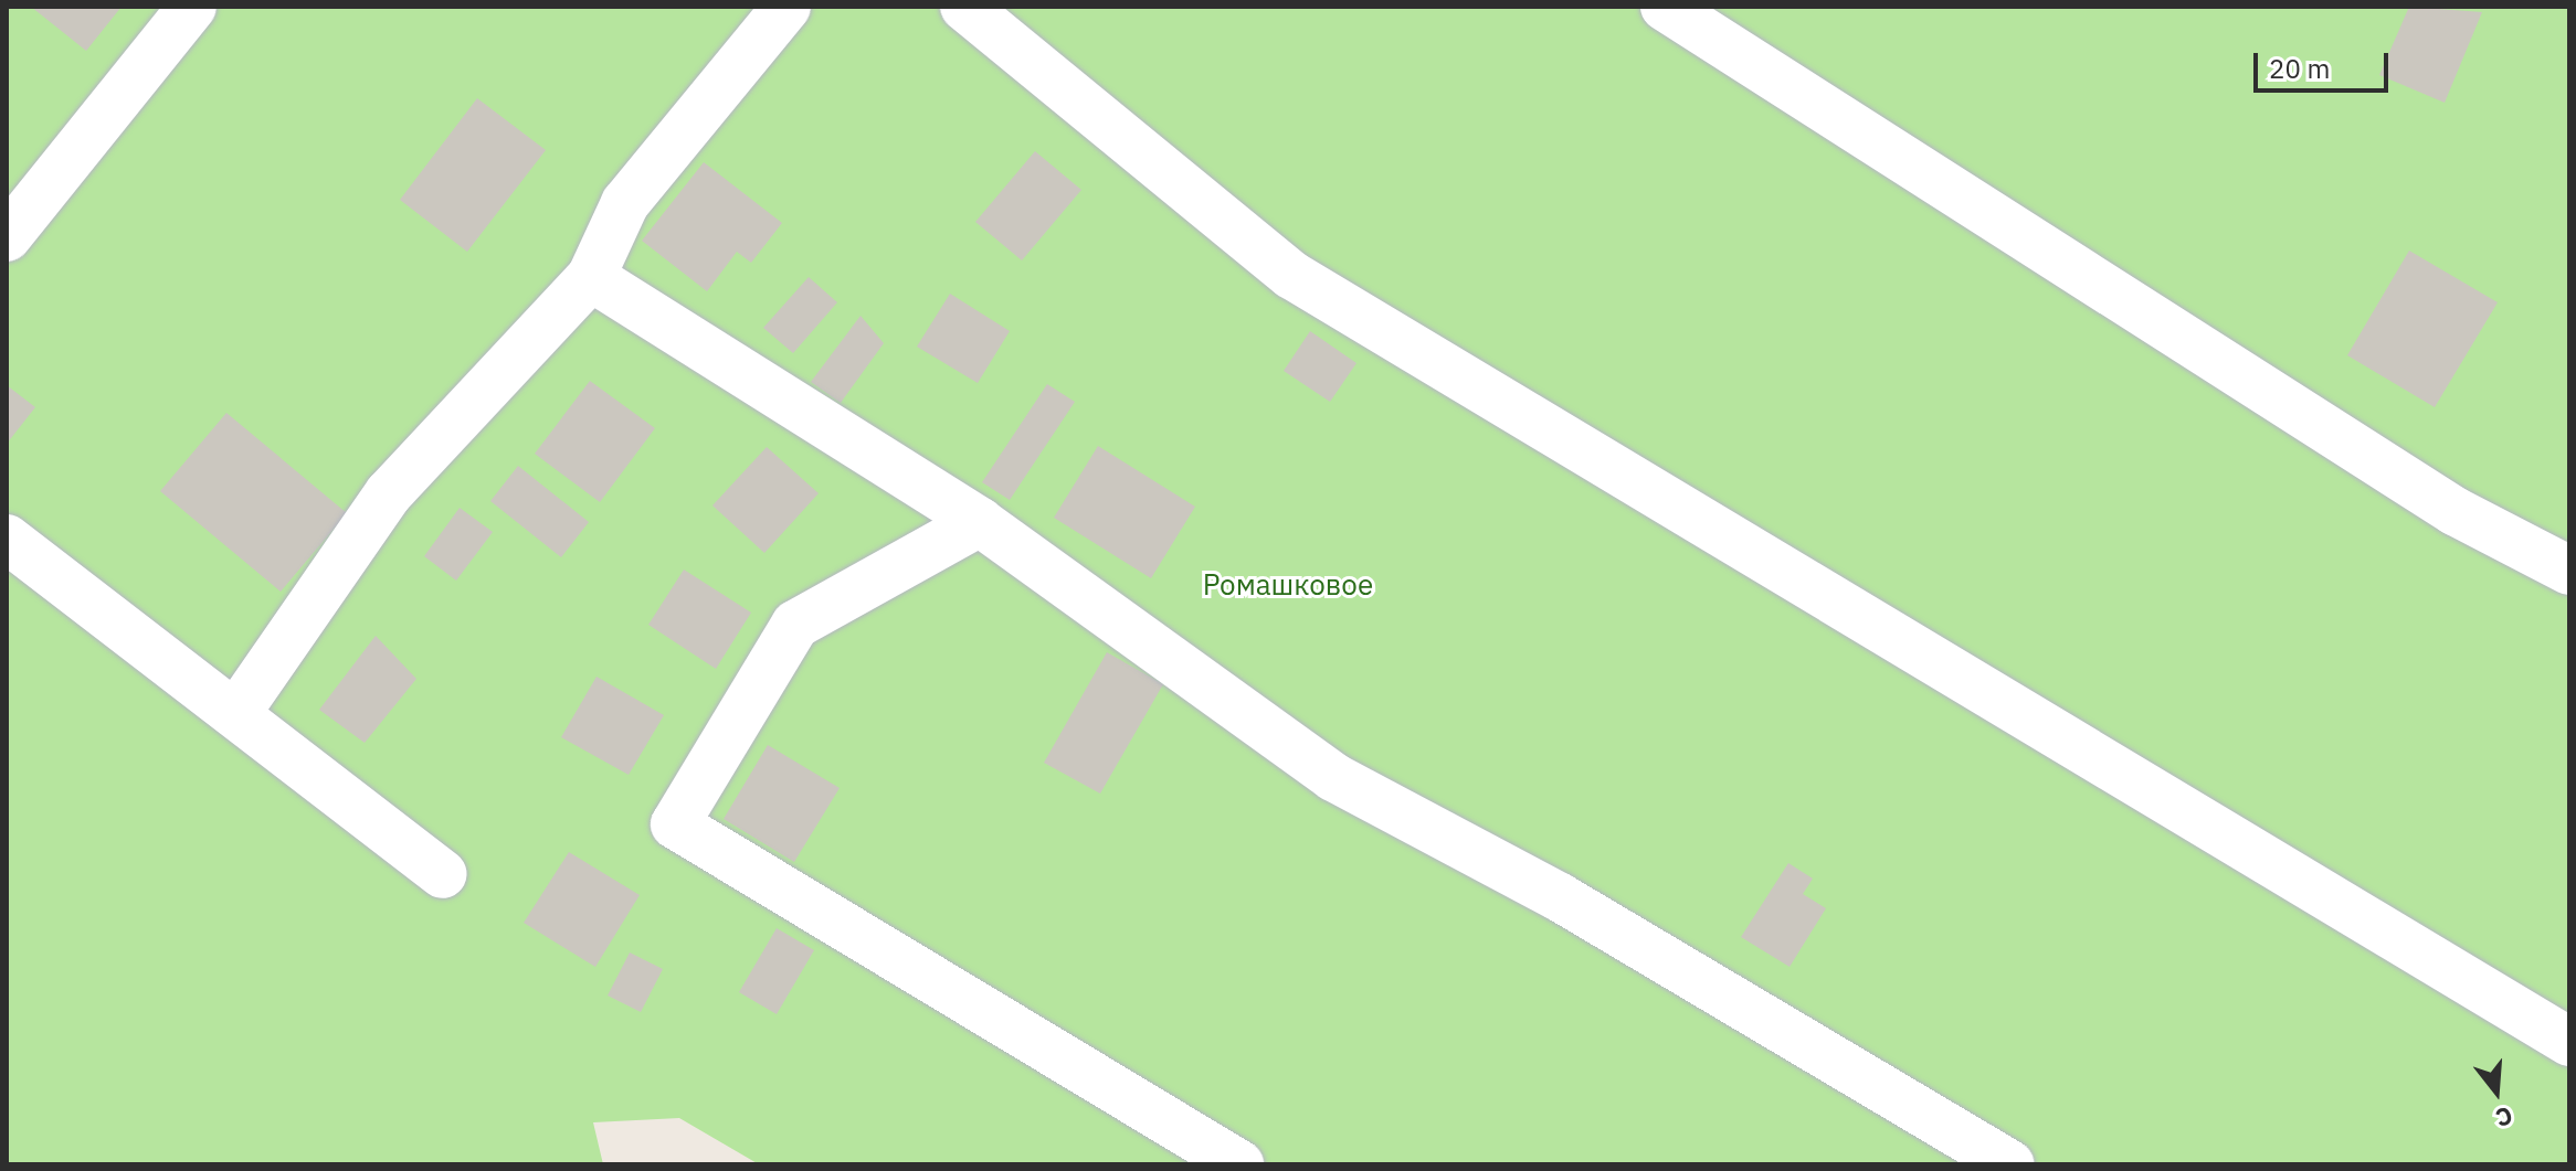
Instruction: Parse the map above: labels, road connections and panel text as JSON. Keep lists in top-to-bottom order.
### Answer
{
  "parks": ["Ромашковое"],
  "scale_bar": "20 m",
  "north": "bottom"
}
